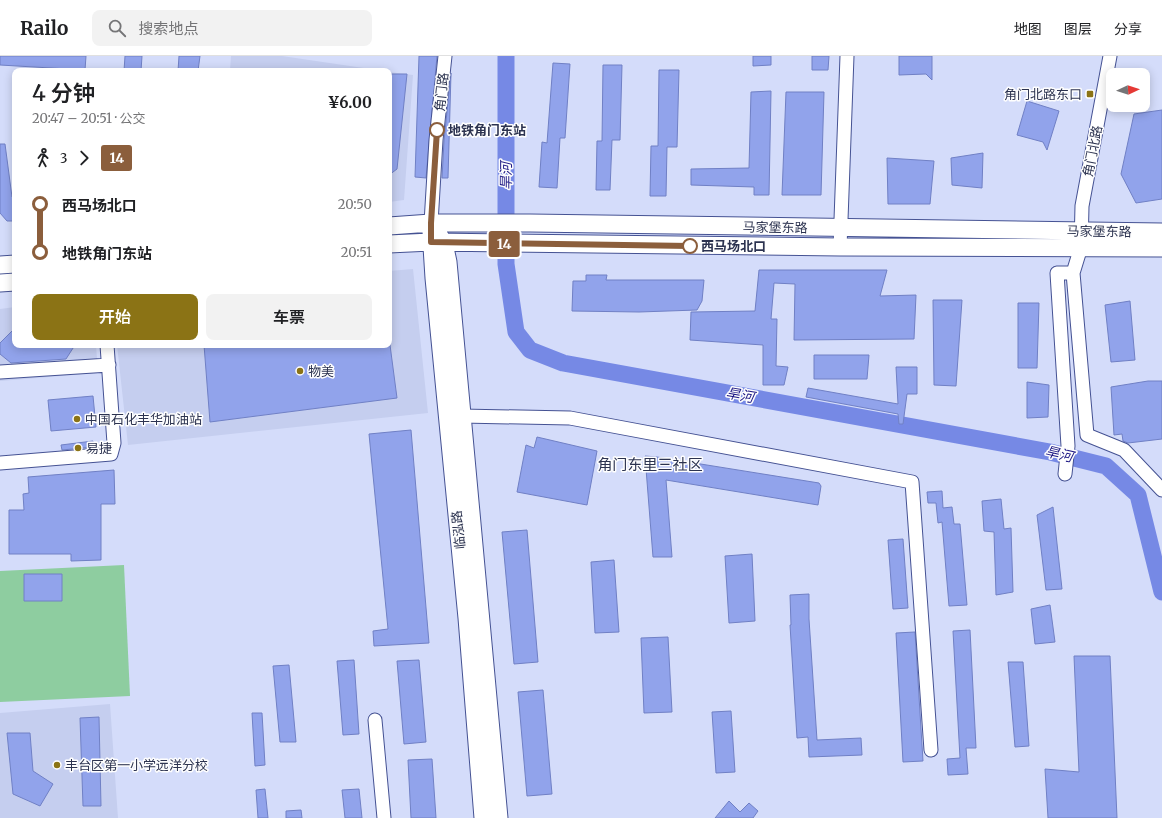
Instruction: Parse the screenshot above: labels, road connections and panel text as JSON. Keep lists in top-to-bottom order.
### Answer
{
  "streets": {
    "main road": ["马家堡东路", "临泓路"],
    "street": ["角门路", "角门北路"]
  },
  "crossings": [
    ["角门路", "马家堡东路"],
    ["角门北路", "马家堡东路"],
    ["马家堡东路", "临泓路"]
  ],
  "districts": ["角门东里三社区"],
  "water": ["旱河"],
  "places": {
    "transit": ["角门北路东口"],
    "other": [
      "地铁角门东站",
      "西马场北口",
      "物美",
      "中国石化丰华加油站",
      "易捷",
      "丰台区第一小学远洋分校"
    ]
  },
  "lines": ["bus line 14"],
  "north": "right",
  "page": {
    "header": "Railo",
    "search": "搜索地点",
    "nav": ["地图", "图层", "分享"],
    "on_map": "14",
    "heading": ["4 分钟", "20:47 – 20:51 · 公交", "¥6.00"],
    "legs": ["3", "14"],
    "list": [
      {
        "name": "西马场北口",
        "value": "20:50"
      },
      {
        "name": "地铁角门东站",
        "value": "20:51"
      }
    ],
    "buttons": ["开始", "车票"]
  }
}
